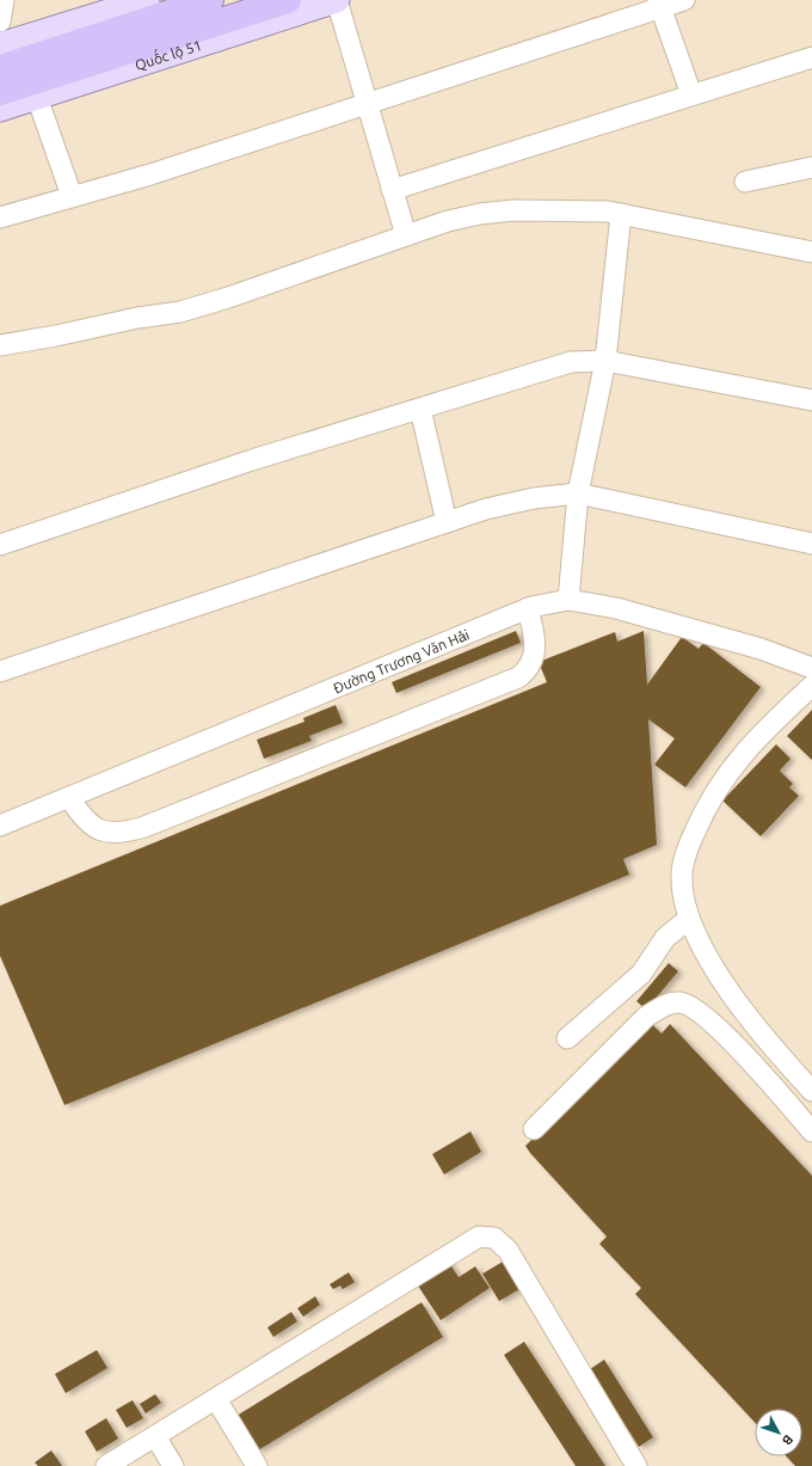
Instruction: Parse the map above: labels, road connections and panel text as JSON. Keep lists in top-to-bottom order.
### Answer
{
  "streets": {
    "highway": ["Quốc lộ 51"],
    "street": ["Đường Trương Văn Hải"]
  },
  "north": "bottom right"
}
